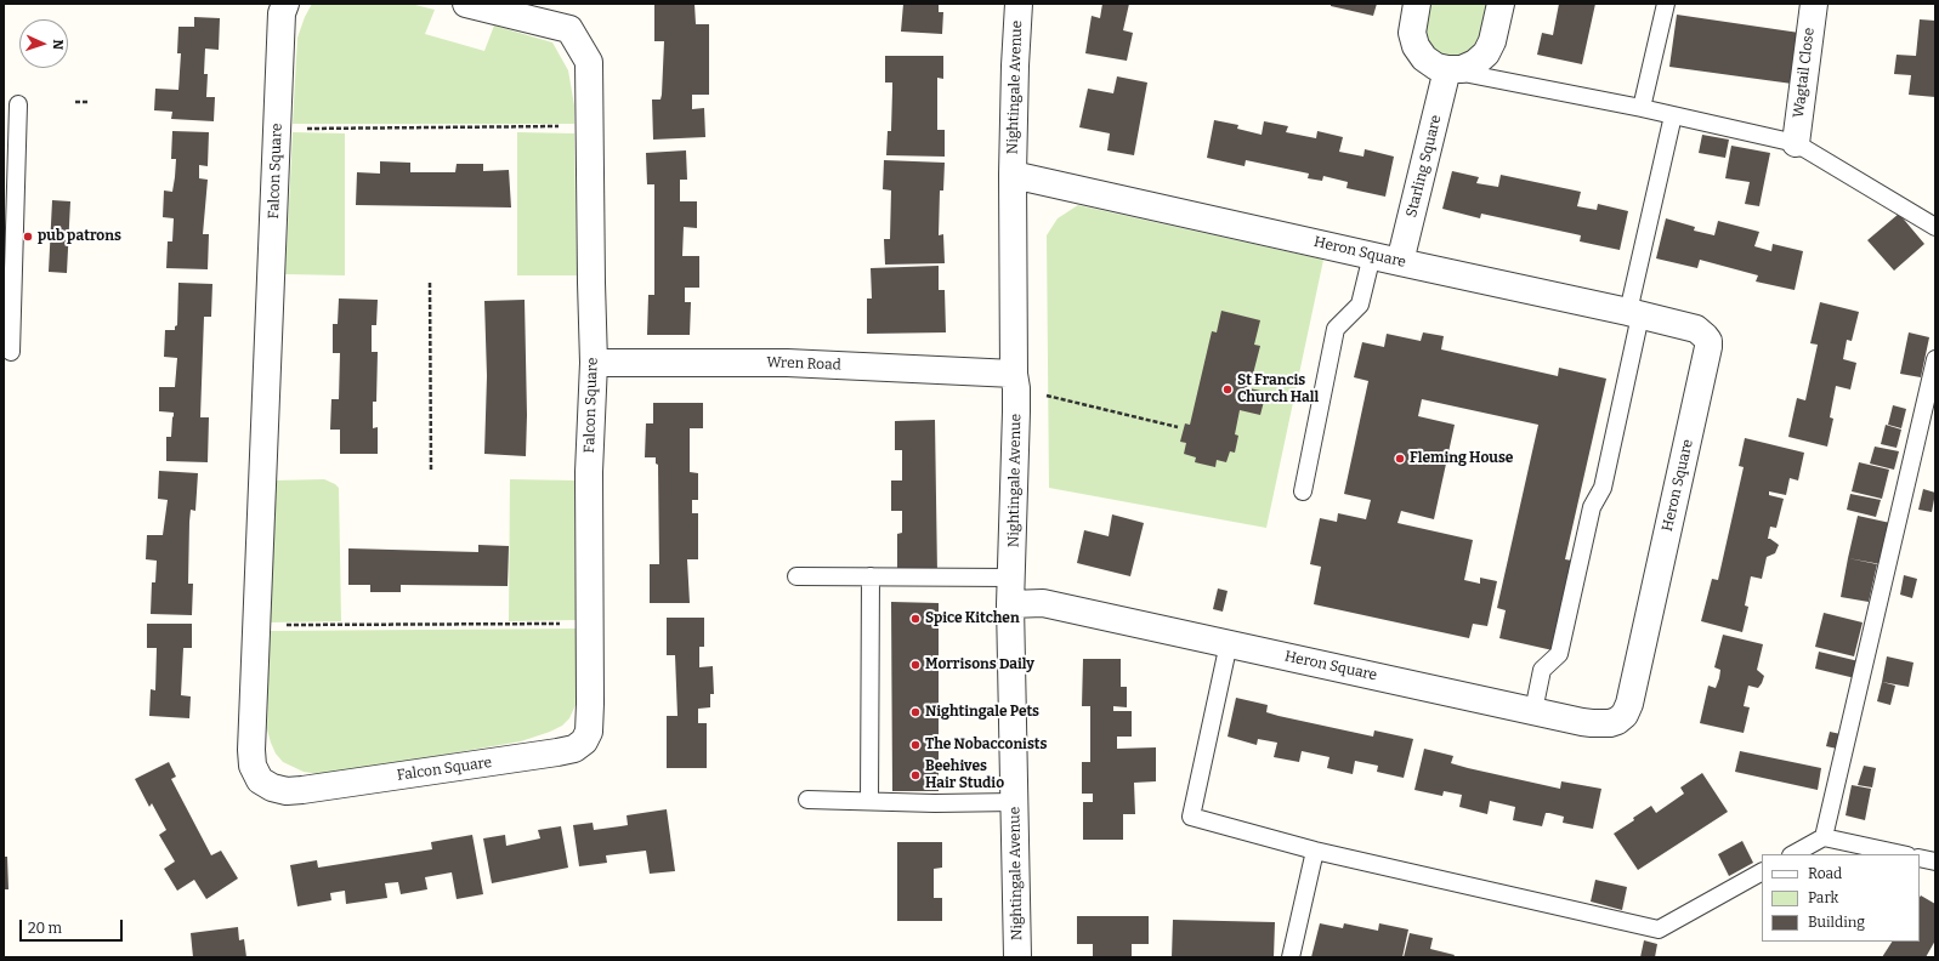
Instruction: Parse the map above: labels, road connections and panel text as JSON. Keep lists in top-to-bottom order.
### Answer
{
  "streets": {
    "street": [
      "Wagtail Close",
      "Nightingale Avenue",
      "Starling Square",
      "Falcon Square",
      "Heron Square",
      "Wren Road"
    ]
  },
  "crossings": [
    ["Nightingale Avenue", "Heron Square"],
    ["Nightingale Avenue", "Wren Road"],
    ["Starling Square", "Heron Square"],
    ["Falcon Square", "Wren Road"]
  ],
  "places": [
    "pub patrons",
    "St Francis Church Hall",
    "Fleming House",
    "Spice Kitchen",
    "Morrisons Daily",
    "Nightingale Pets",
    "The Nobacconists",
    "Beehives Hair Studio"
  ],
  "legend": ["Road", "Park", "Building"],
  "scale_bar": "20 m",
  "north": "right"
}
